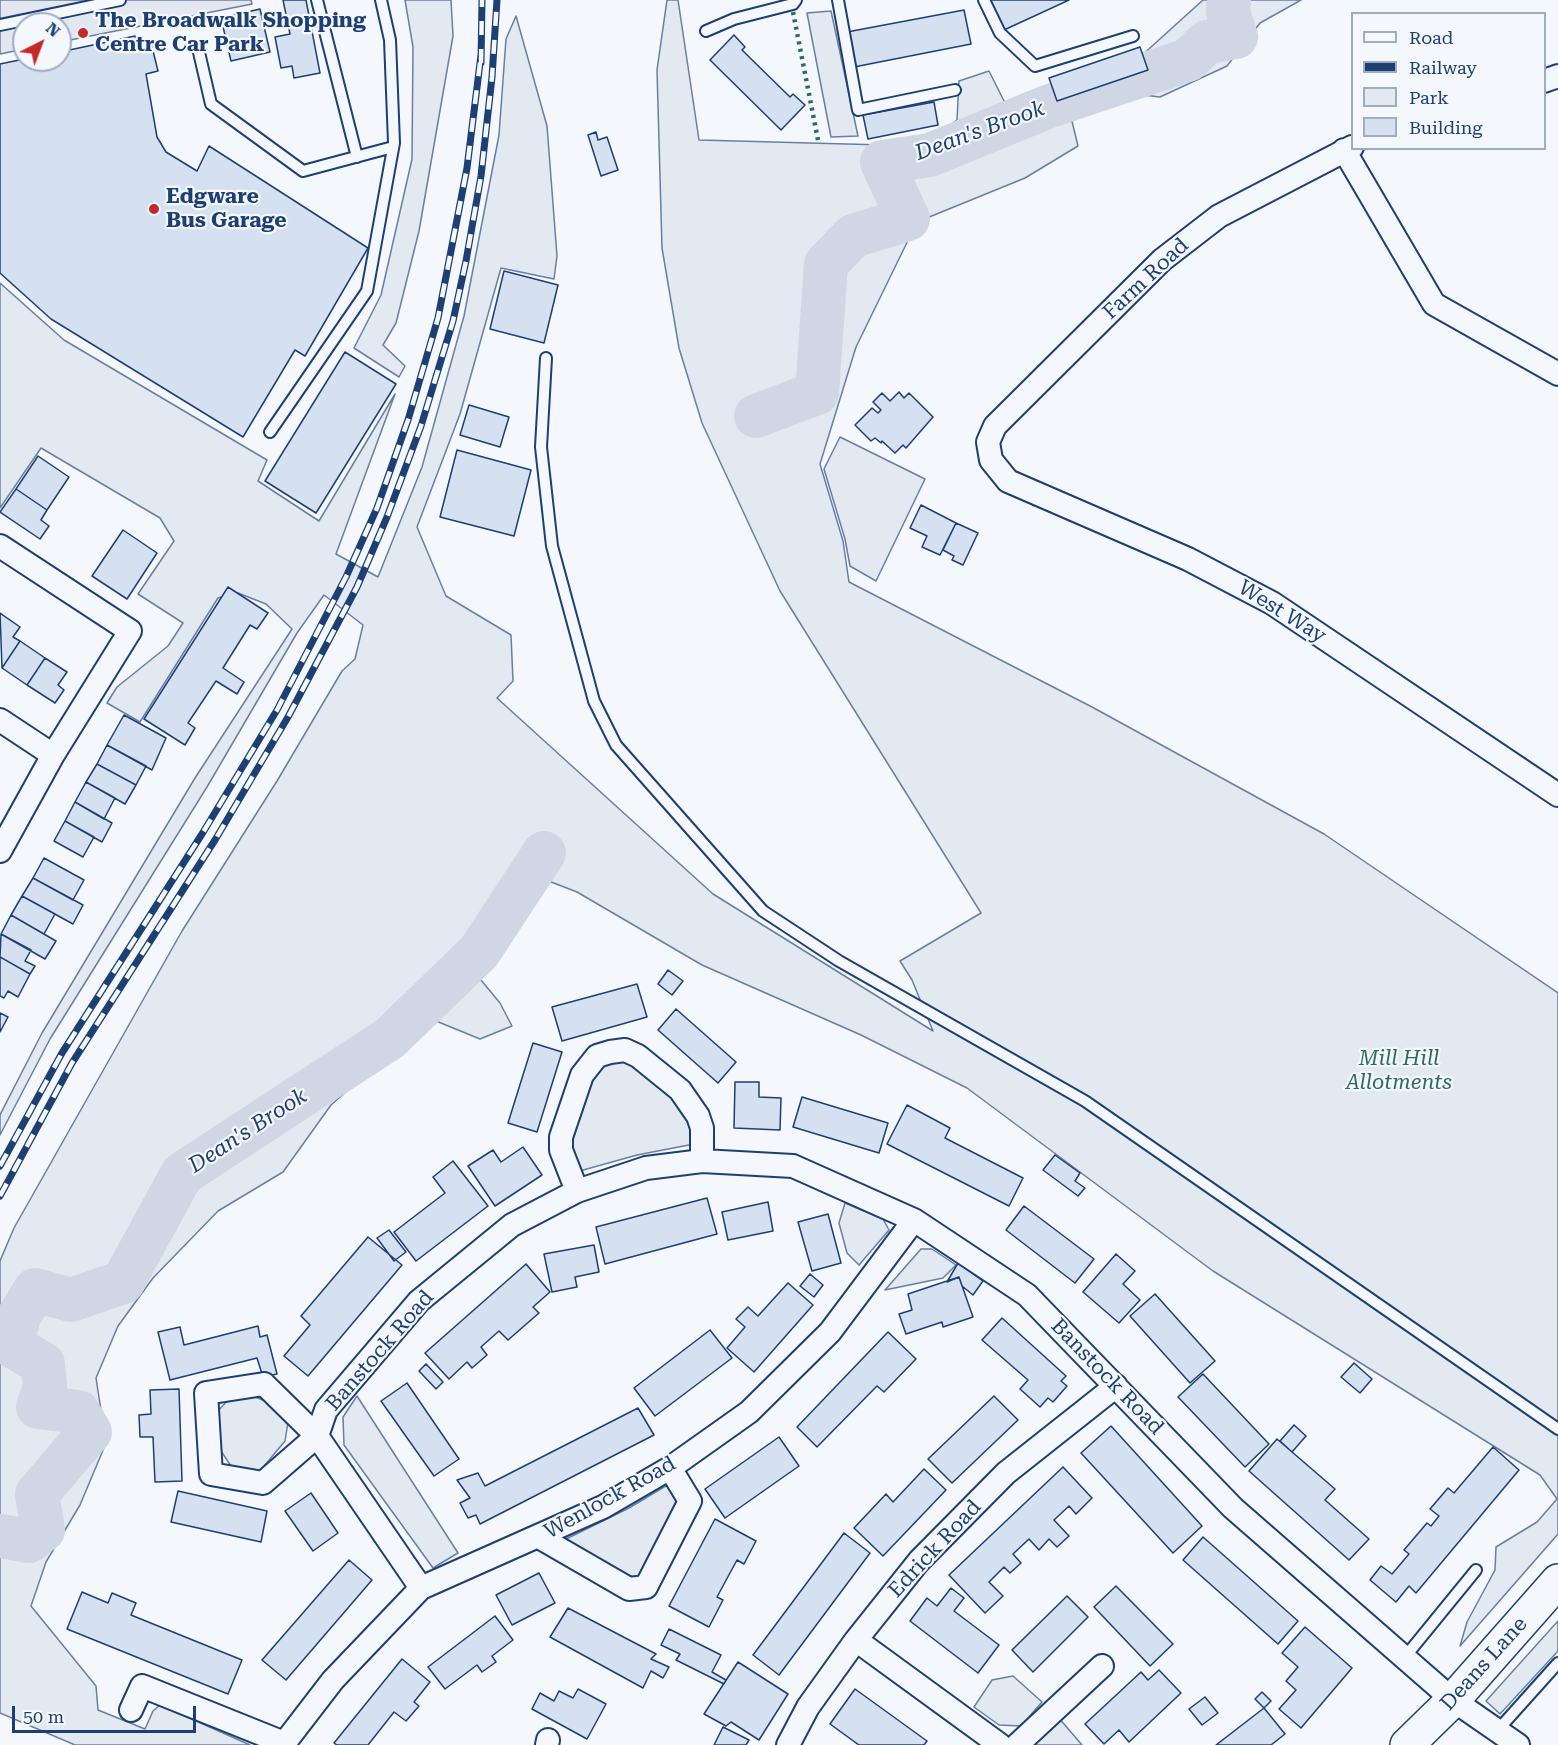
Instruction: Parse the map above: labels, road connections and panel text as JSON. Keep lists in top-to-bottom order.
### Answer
{
  "streets": {
    "main road": ["Deans Lane"],
    "street": [
      "Farm Road",
      "West Way",
      "Banstock Road",
      "Wenlock Road",
      "Edrick Road"
    ]
  },
  "crossings": [
    ["Farm Road", "West Way"],
    ["Banstock Road", "Wenlock Road"],
    ["Banstock Road", "Edrick Road"],
    ["Banstock Road", "Deans Lane"]
  ],
  "water": ["Dean's Brook"],
  "parks": ["Mill Hill Allotments"],
  "places": ["The Broadwalk Shopping Centre Car Park", "Edgware Bus Garage"],
  "legend": [
    "Road",
    "Railway",
    "Park",
    "Building"
  ],
  "scale_bar": "50 m",
  "north": "top right"
}
